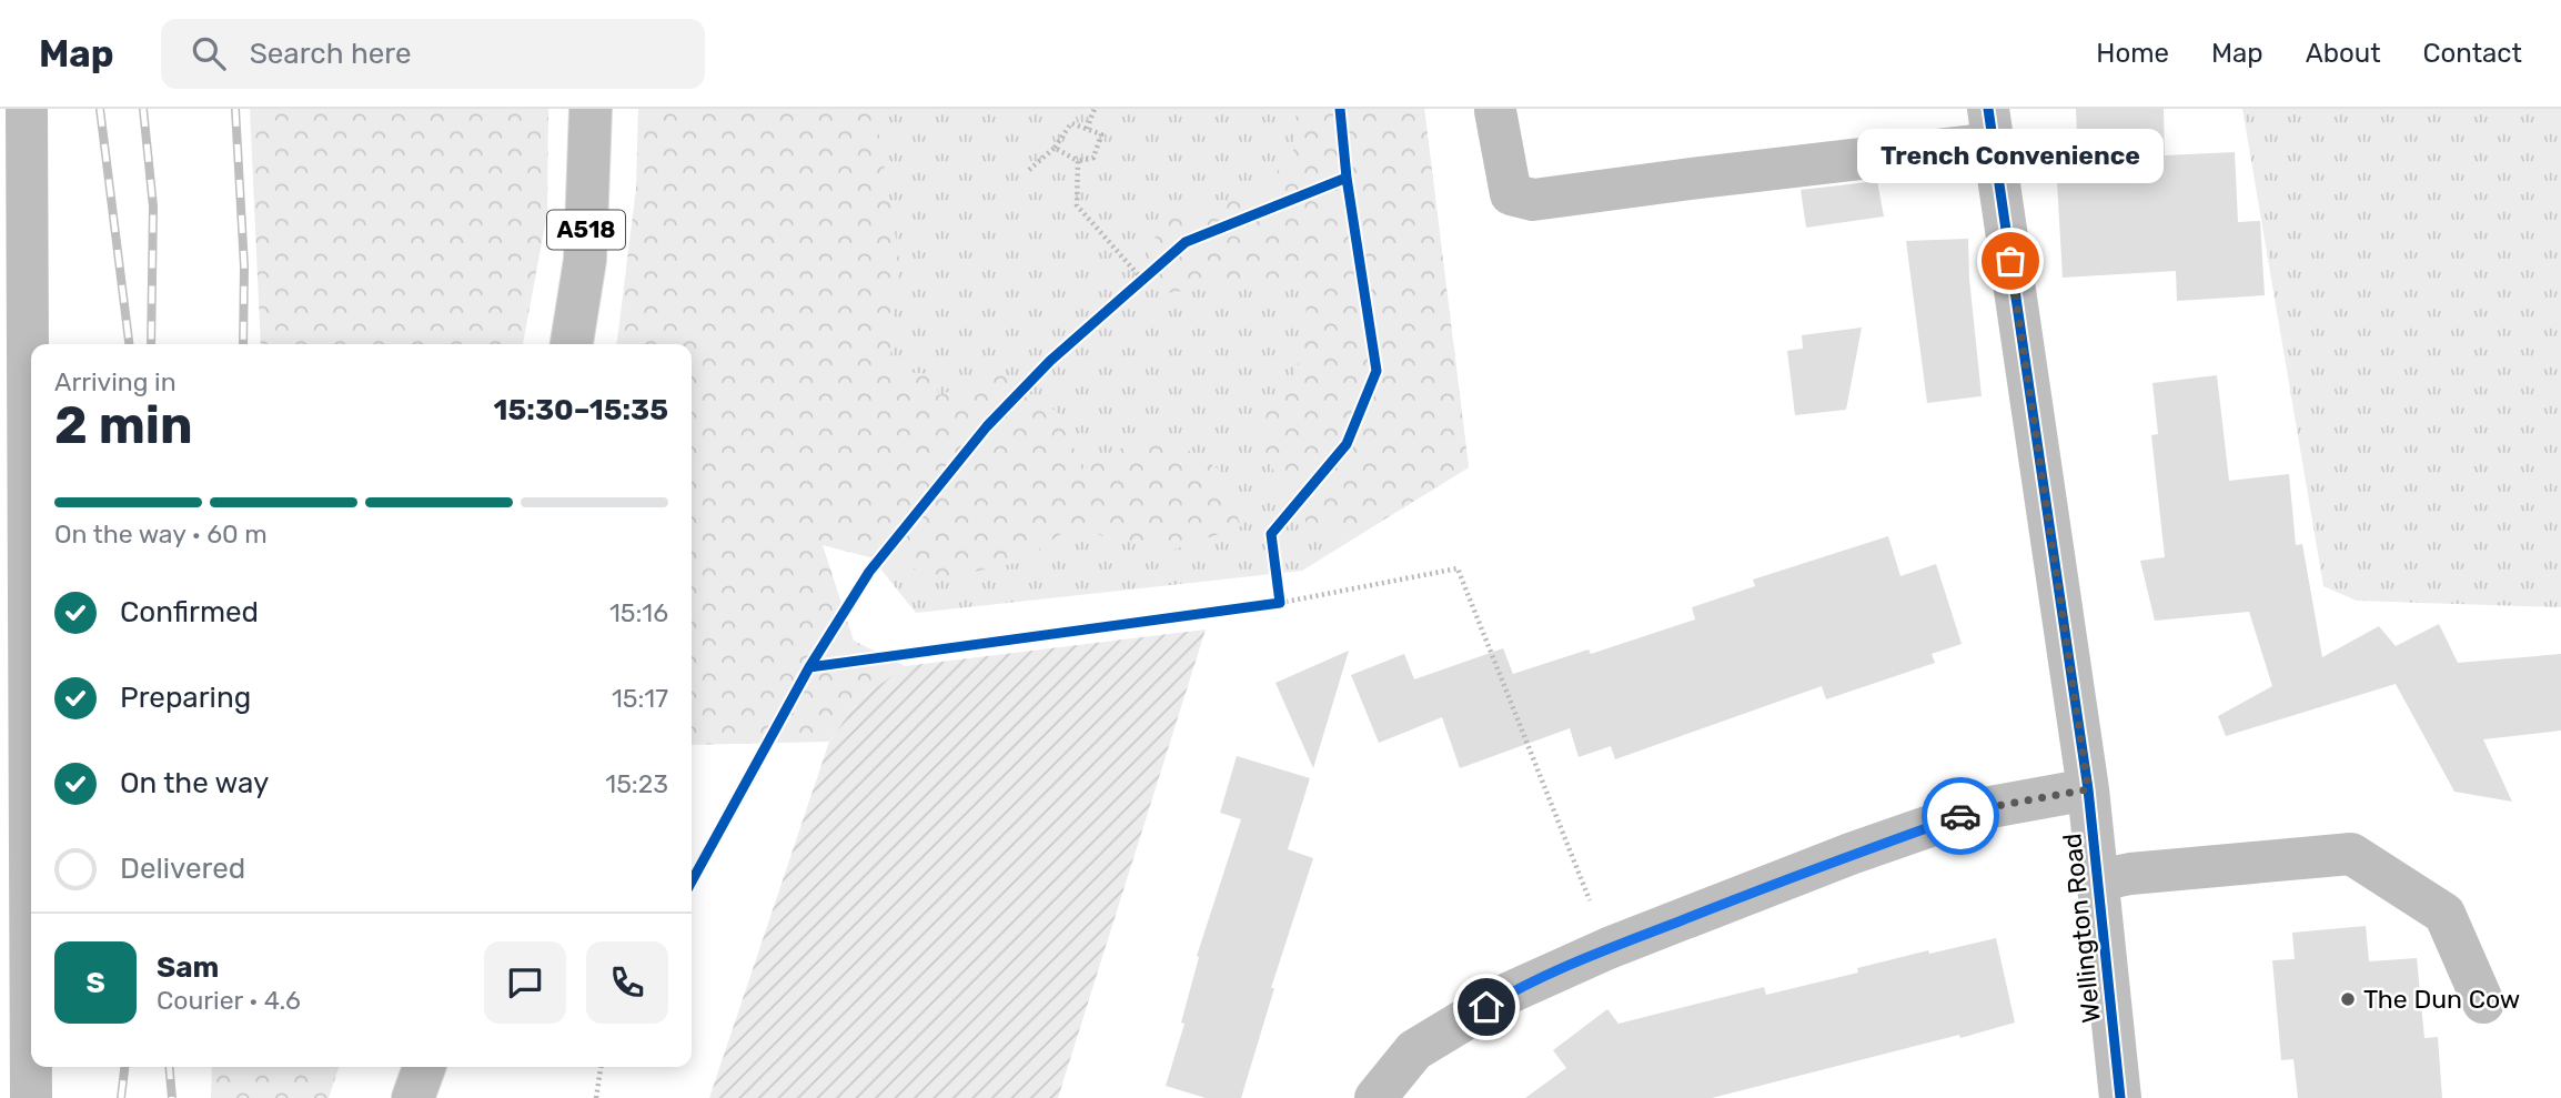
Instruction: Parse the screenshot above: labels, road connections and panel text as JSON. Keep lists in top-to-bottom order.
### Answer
{
  "streets": {
    "main road": ["A518", "Wellington Road"]
  },
  "places": ["Trench Convenience", "The Dun Cow"],
  "page": {
    "header": "Map",
    "search": "Search here",
    "nav": [
      "Home",
      "Map",
      "About",
      "Contact"
    ],
    "bubble": "Trench Convenience",
    "heading": ["2 min", "Arriving in", "15:30–15:35"],
    "panel": ["Sam", "Courier · 4.6"],
    "bar": "On the way · 60 m",
    "list": [
      ["Confirmed", "15:16"],
      ["Preparing", "15:17"],
      ["On the way", "15:23"],
      "Delivered"
    ],
    "round": "S"
  }
}
